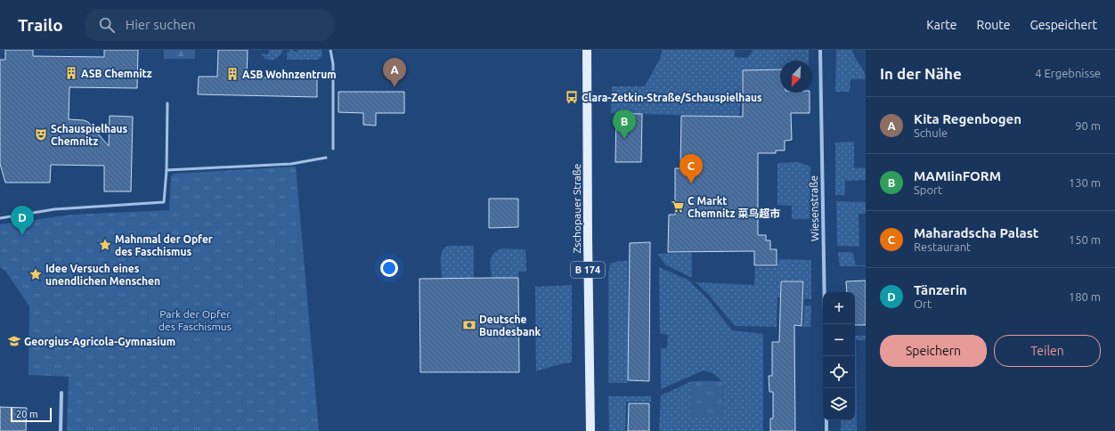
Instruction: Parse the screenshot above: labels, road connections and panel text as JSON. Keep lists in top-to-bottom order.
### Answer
{
  "streets": {
    "main road": ["Zschopauer Straße", "B 174"],
    "street": ["Wiesenstraße"]
  },
  "parks": ["Park der Opfer des Faschismus"],
  "places": {
    "building": ["ASB Chemnitz", "ASB Wohnzentrum"],
    "bus stop": ["Clara-Zetkin-Straße/Schauspielhaus"],
    "theatre": ["Schauspielhaus Chemnitz"],
    "supermarket": ["C Markt Chemnitz 菜鸟超市"],
    "place": ["Mahnmal der Opfer des Faschismus", "Idee Versuch eines unendlichen Menschen"],
    "bank": ["Deutsche Bundesbank"],
    "school or university": ["Georgius-Agricola-Gymnasium"]
  },
  "scale_bar": "20 m",
  "north": "bottom left",
  "page": {
    "header": "Trailo",
    "search": "Hier suchen",
    "nav": ["Karte", "Route", "Gespeichert"],
    "heading": ["In der Nähe", "4 Ergebnisse"],
    "pins": [
      "A",
      "B",
      "C",
      "D"
    ],
    "list": [
      {
        "mark": "A",
        "name": "Kita Regenbogen",
        "note": "Schule",
        "value": "90 m"
      },
      {
        "mark": "B",
        "name": "MAMIinFORM",
        "note": "Sport",
        "value": "130 m"
      },
      {
        "mark": "C",
        "name": "Maharadscha Palast",
        "note": "Restaurant",
        "value": "150 m"
      },
      {
        "mark": "D",
        "name": "Tänzerin",
        "note": "Ort",
        "value": "180 m"
      }
    ],
    "map_buttons": ["+", "−"],
    "buttons": ["Speichern", "Teilen"],
    "scale": "20 m"
  }
}
